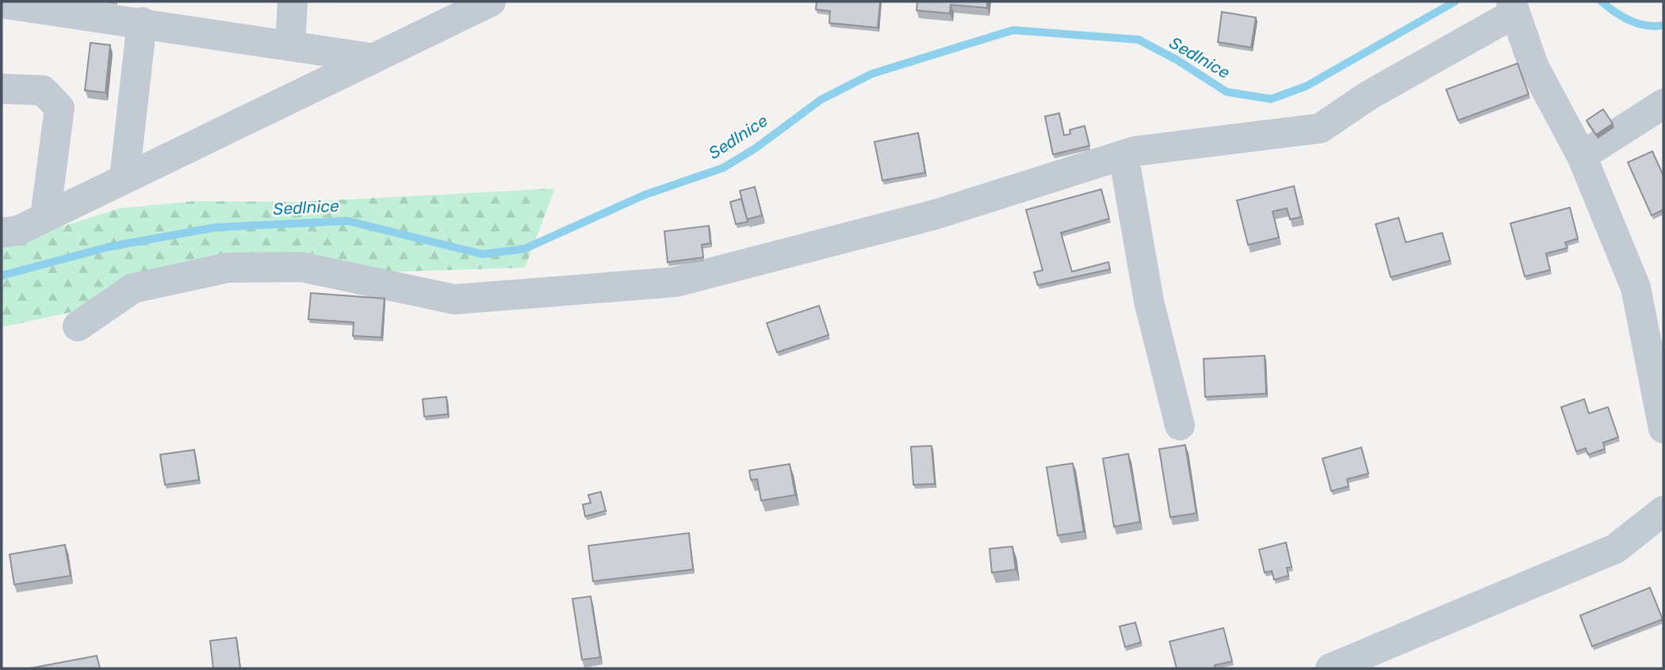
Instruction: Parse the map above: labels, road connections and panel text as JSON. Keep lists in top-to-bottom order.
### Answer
{
  "water": ["Sedlnice"]
}
